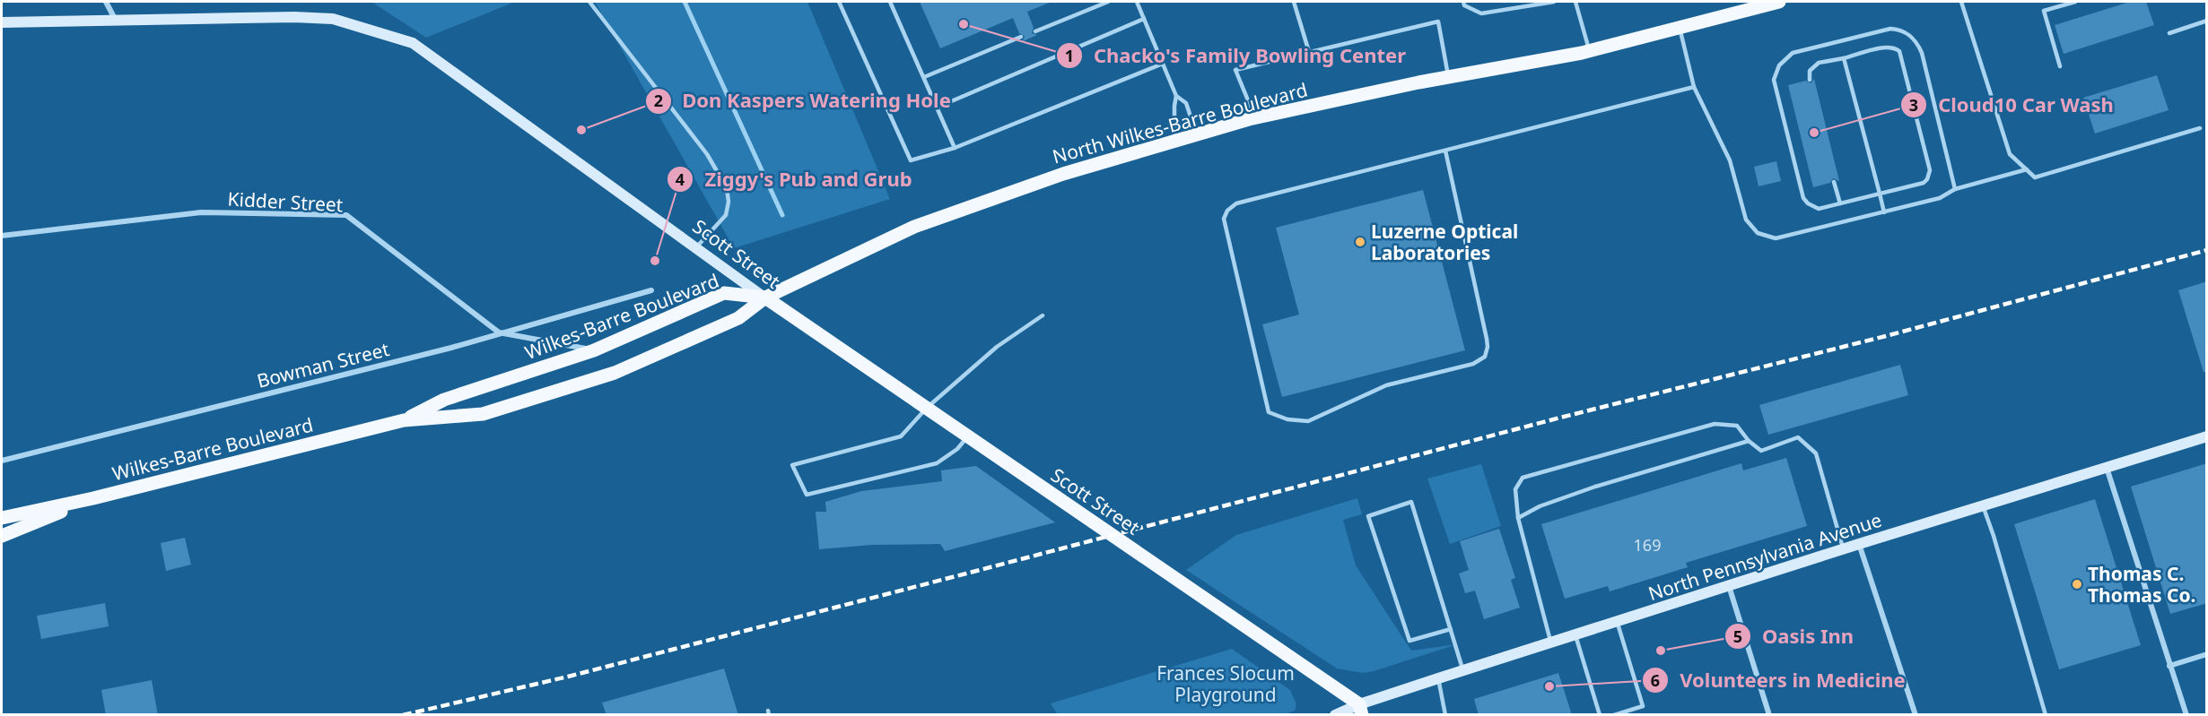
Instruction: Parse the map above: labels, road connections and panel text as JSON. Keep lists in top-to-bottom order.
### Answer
{
  "streets": {
    "main road": [
      "North Wilkes-Barre Boulevard",
      "Scott Street",
      "Wilkes-Barre Boulevard",
      "North Pennsylvania Avenue"
    ],
    "street": ["Kidder Street", "Bowman Street"]
  },
  "crossings": [
    ["North Wilkes-Barre Boulevard", "Scott Street"],
    ["North Wilkes-Barre Boulevard", "Wilkes-Barre Boulevard"],
    ["Kidder Street", "Wilkes-Barre Boulevard"],
    ["Kidder Street", "Bowman Street"],
    ["Scott Street", "Wilkes-Barre Boulevard"],
    ["Scott Street", "North Pennsylvania Avenue"]
  ],
  "parks": ["Frances Slocum Playground"],
  "places": [
    "Chacko's Family Bowling Center",
    "Don Kaspers Watering Hole",
    "Cloud10 Car Wash",
    "Luzerne Optical Laboratories",
    "Ziggy's Pub and Grub",
    "Thomas C. Thomas Co.",
    "Oasis Inn",
    "Volunteers in Medicine"
  ],
  "house_numbers": ["169"]
}
